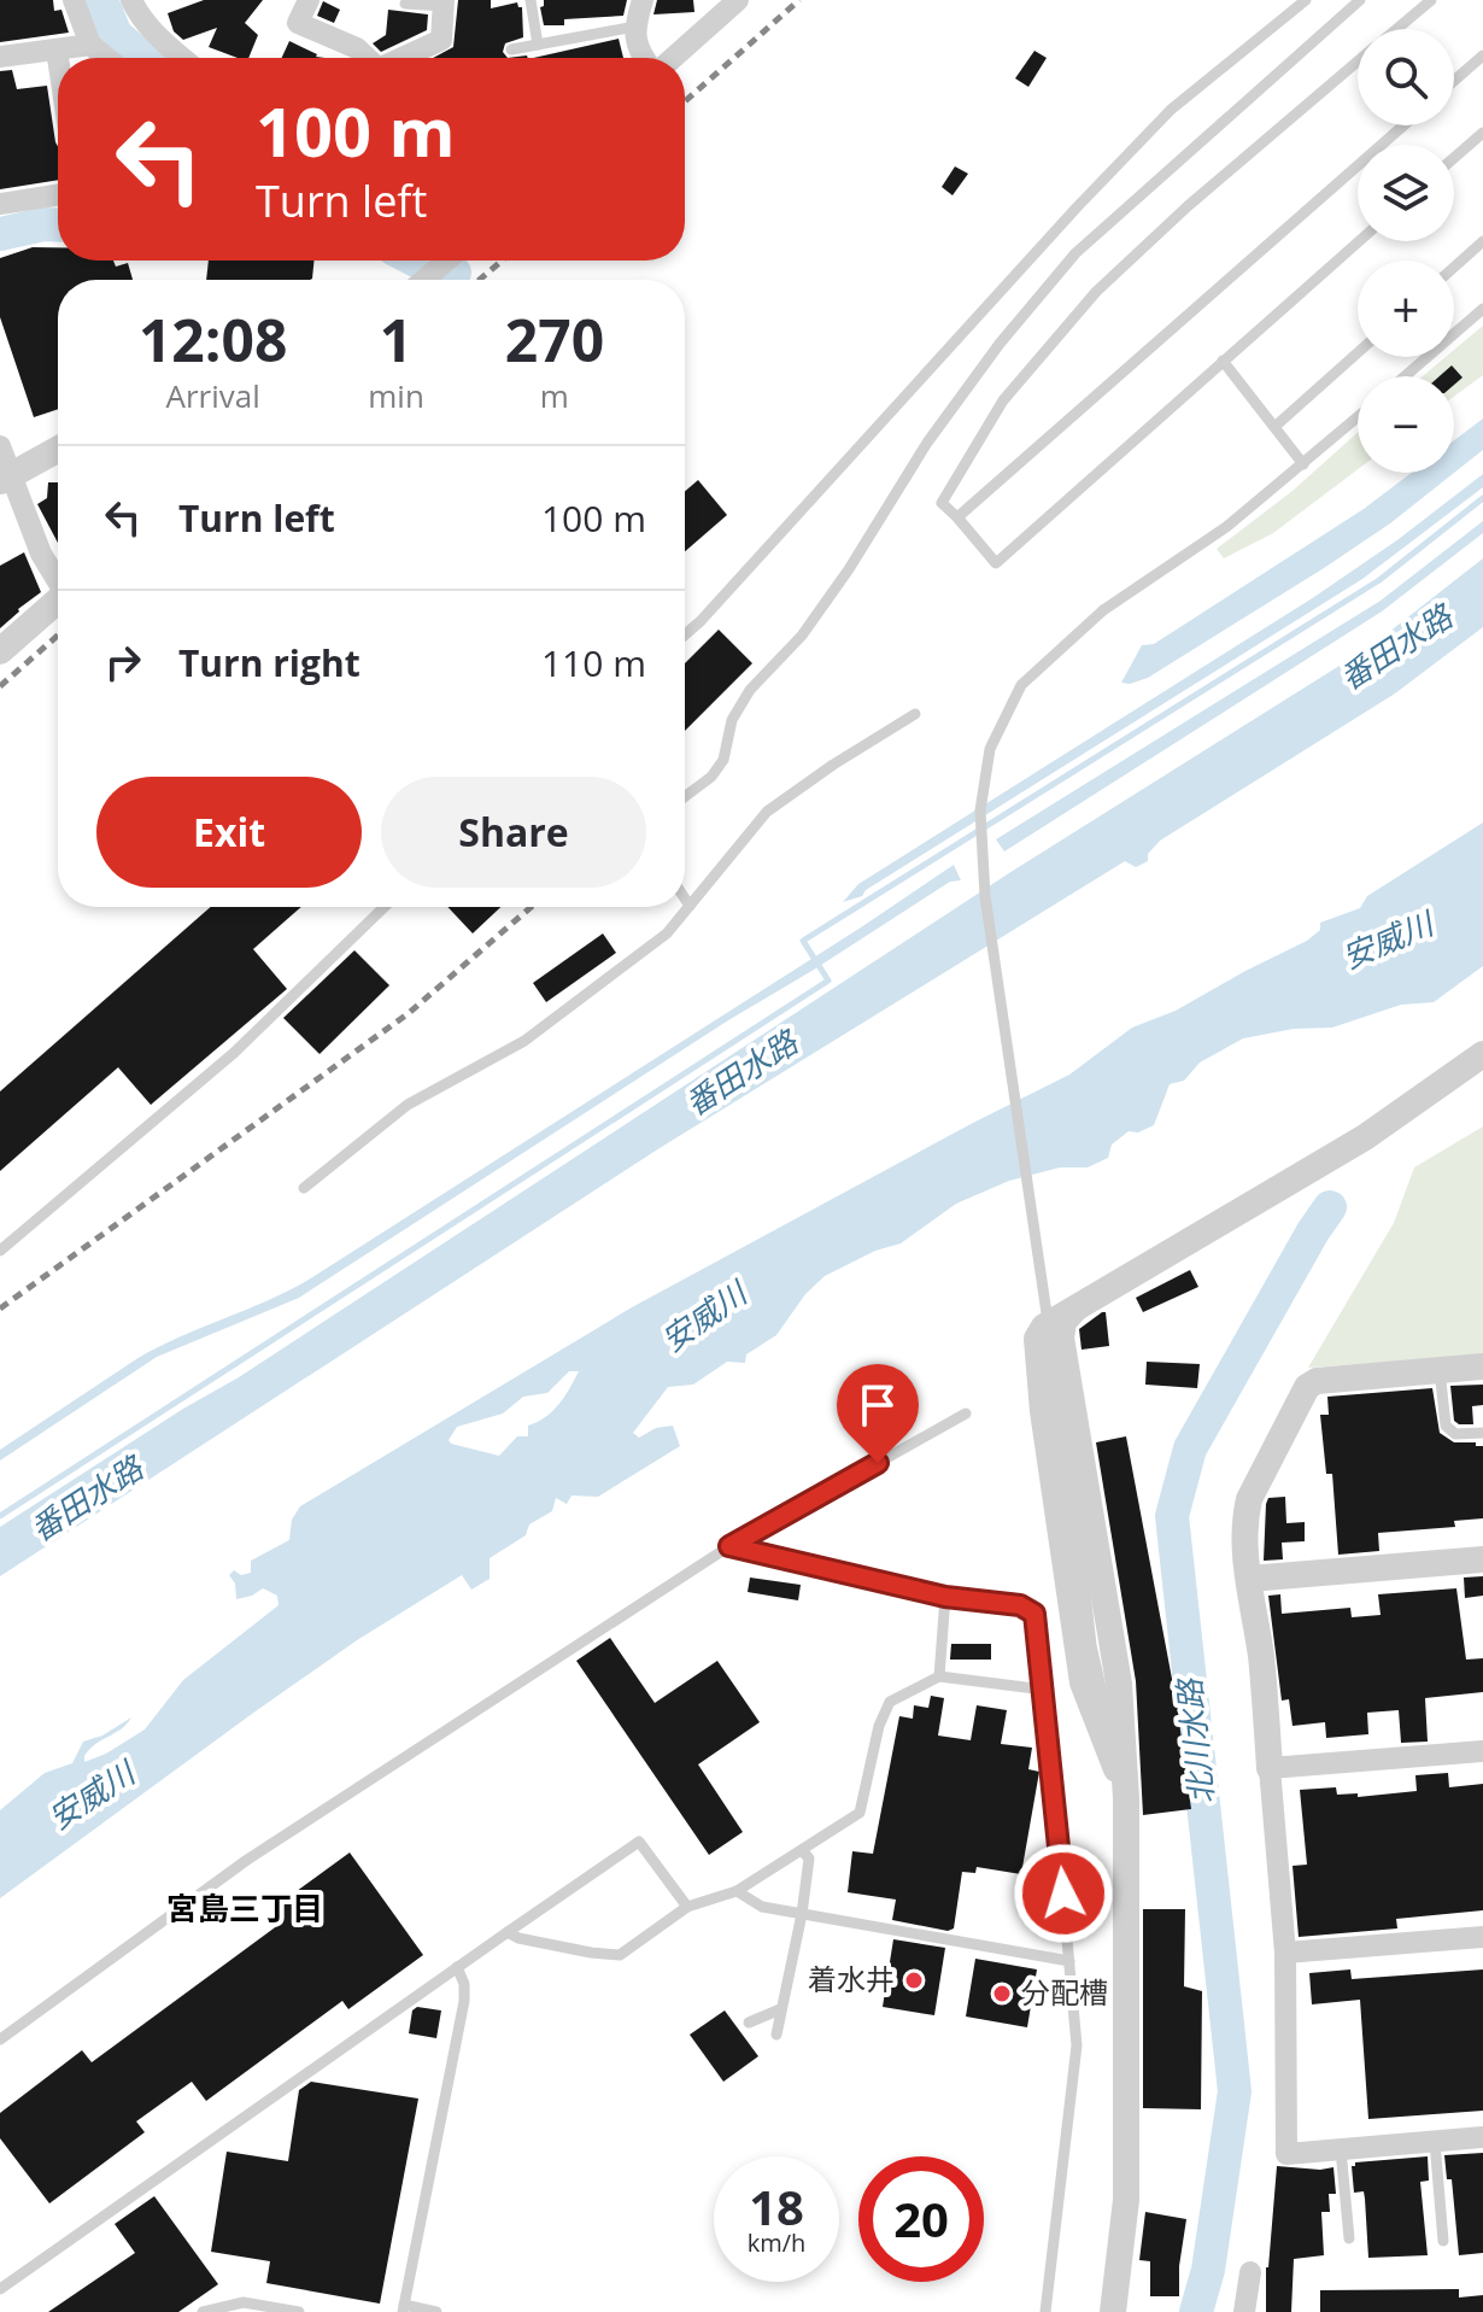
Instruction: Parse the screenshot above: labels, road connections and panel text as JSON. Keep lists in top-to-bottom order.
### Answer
{
  "districts": ["宮島三丁目"],
  "water": ["番田水路", "安威川", "北川水路"],
  "places": ["着水井", "分配槽"],
  "page": {
    "map_buttons": ["+", "−"],
    "turn": ["100 m", "Turn left"],
    "eta": [
      "12:08",
      "Arrival",
      "1",
      "min",
      "270",
      "m"
    ],
    "list": [
      {
        "name": "Turn left",
        "value": "100 m"
      },
      {
        "name": "Turn right",
        "value": "110 m"
      }
    ],
    "buttons": ["Exit", "Share"],
    "speed": "18 km/h",
    "limit": "20"
  }
}
